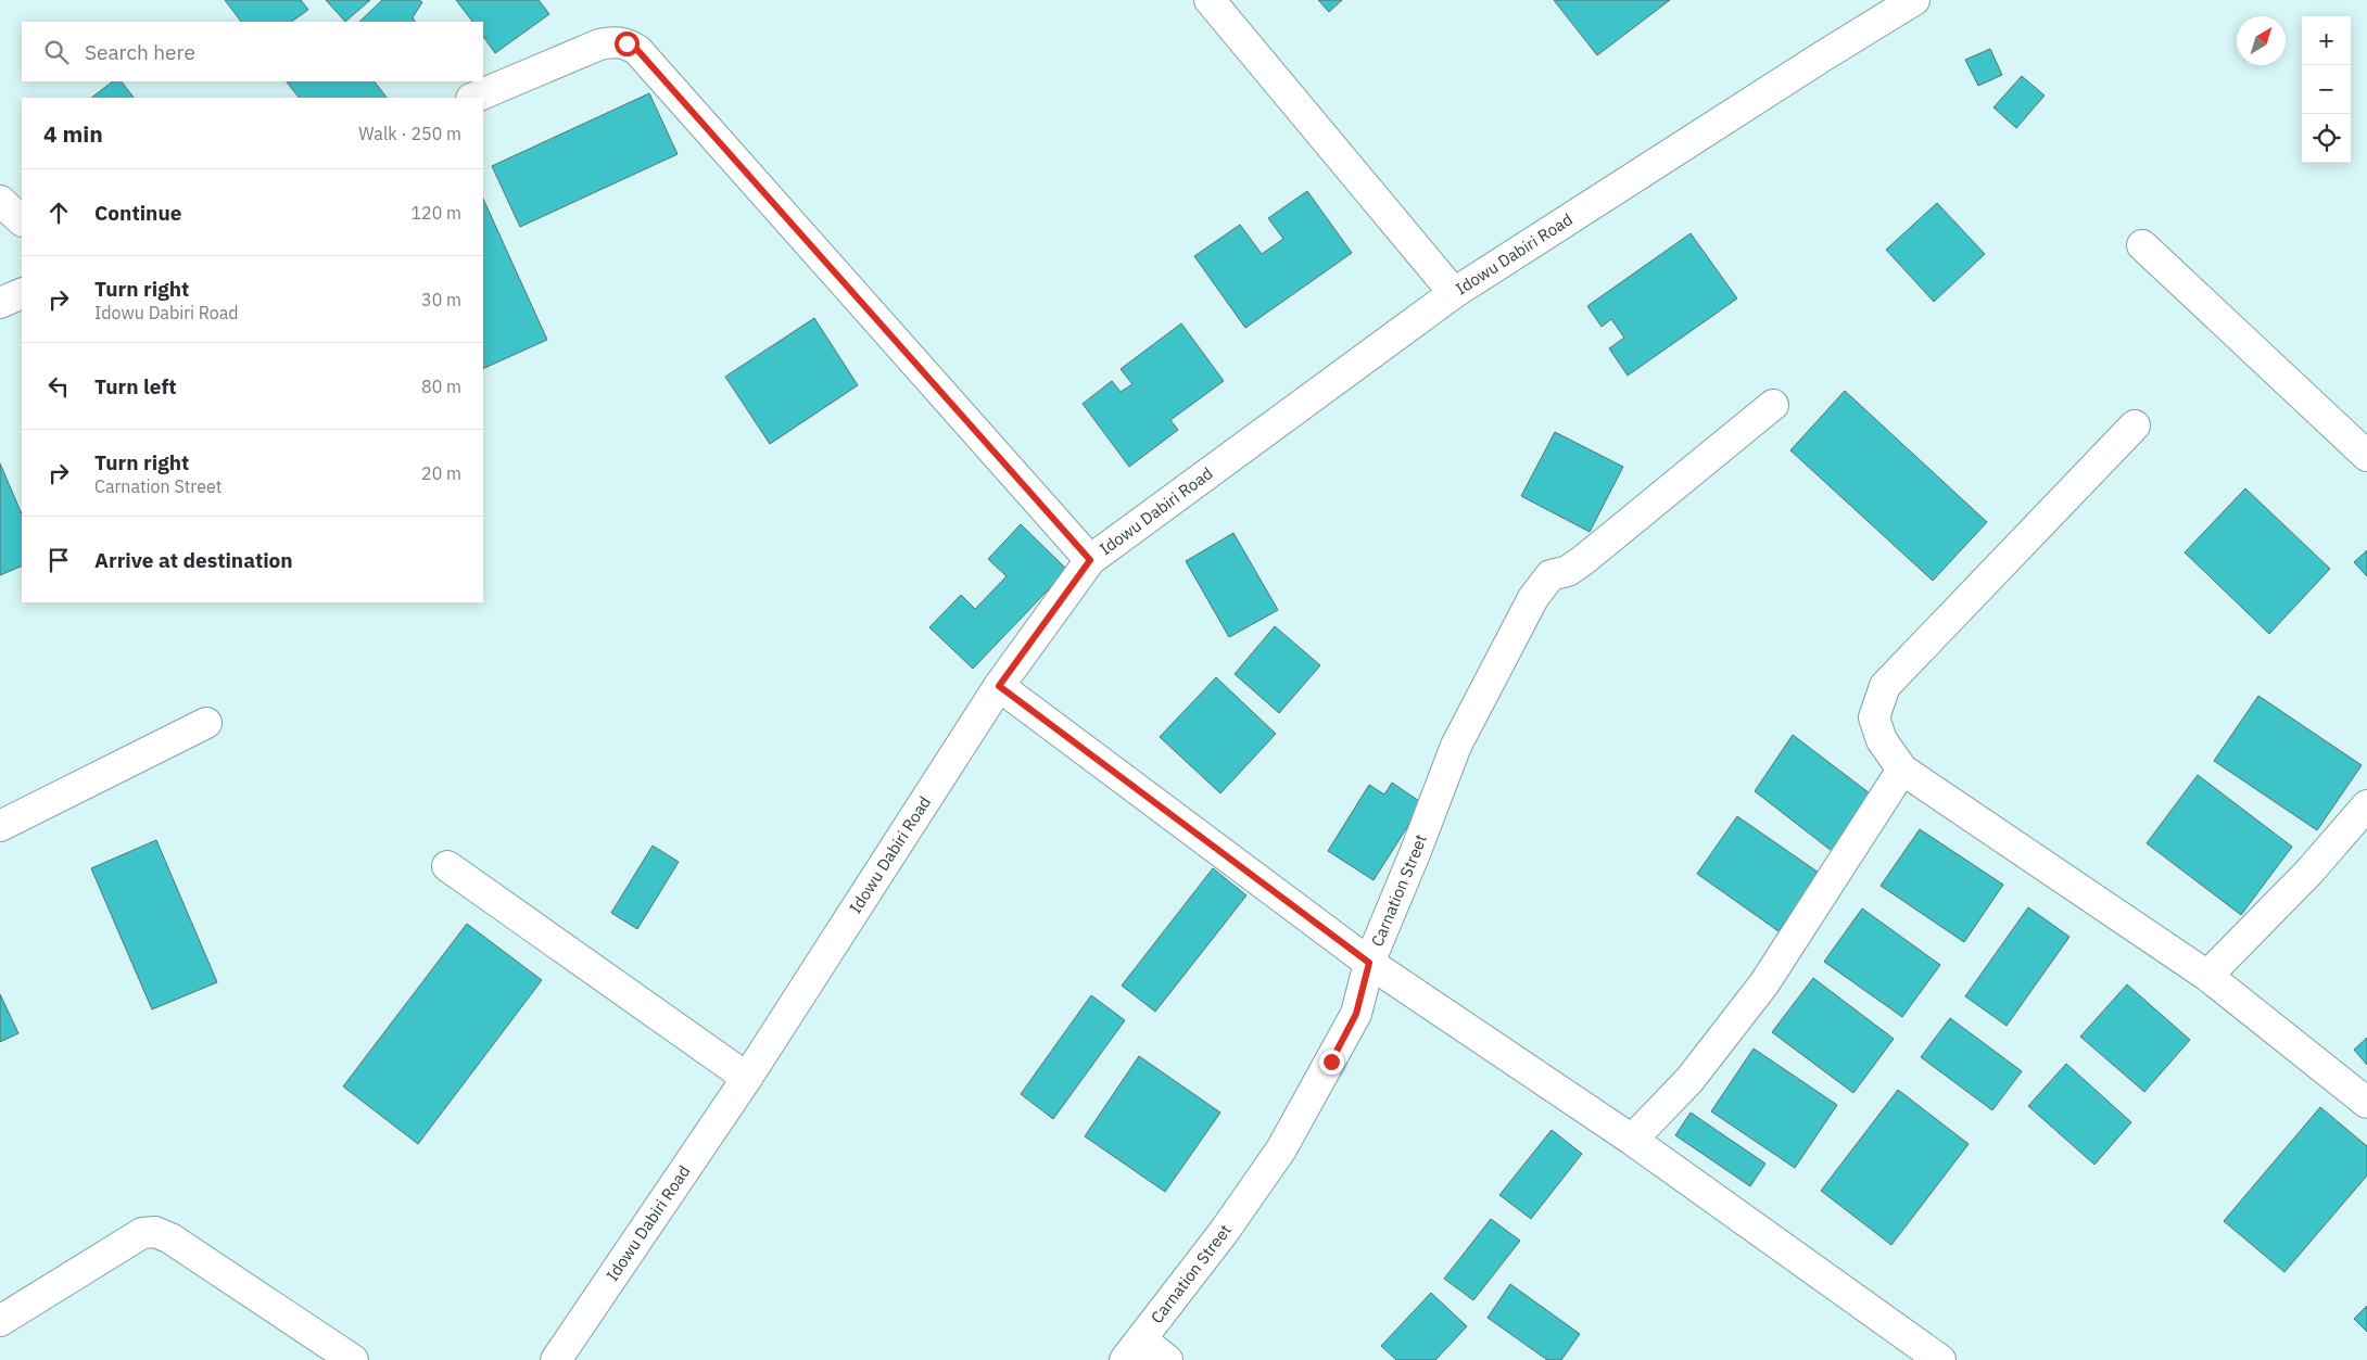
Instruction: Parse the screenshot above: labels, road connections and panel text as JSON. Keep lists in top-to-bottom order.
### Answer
{
  "streets": {
    "street": ["Idowu Dabiri Road", "Carnation Street"]
  },
  "north": "top right",
  "page": {
    "map_buttons": ["+", "−"],
    "search": "Search here",
    "heading": ["4 min", "Walk · 250 m"],
    "list": [
      ["Continue", "120 m"],
      ["Turn right", "Idowu Dabiri Road", "30 m"],
      ["Turn left", "80 m"],
      ["Turn right", "Carnation Street", "20 m"],
      "Arrive at destination"
    ]
  }
}
